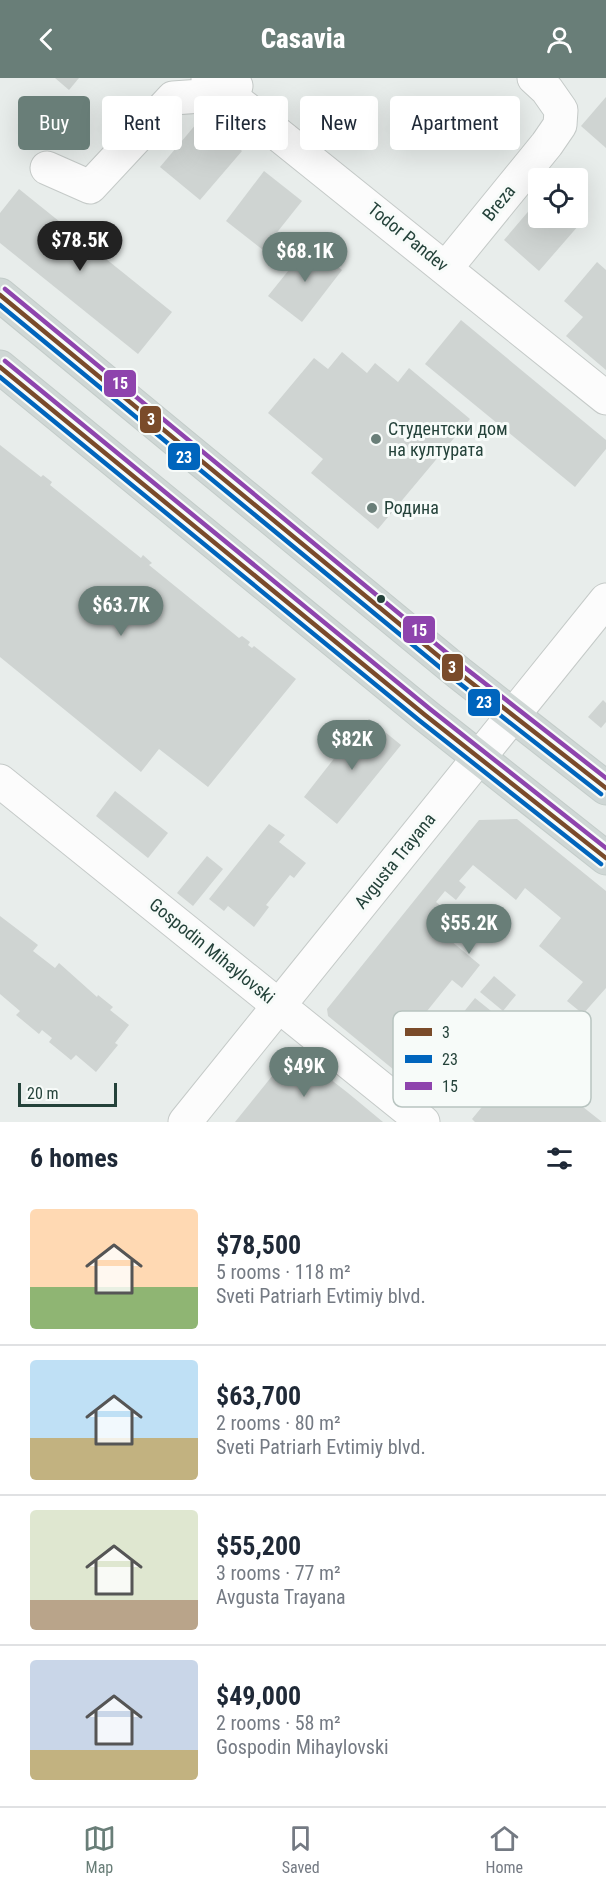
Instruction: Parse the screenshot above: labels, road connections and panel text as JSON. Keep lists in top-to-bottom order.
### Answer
{
  "streets": {
    "street": [
      "Breza",
      "Todor Pandev",
      "Avgusta Trayana",
      "Gospodin Mihaylovski"
    ]
  },
  "crossings": [
    ["Breza", "Todor Pandev"],
    ["Avgusta Trayana", "Gospodin Mihaylovski"]
  ],
  "places": ["Студентски дом на културата", "Родина"],
  "lines": ["transit line 15", "transit line 3", "transit line 23"],
  "legend": ["3", "23", "15"],
  "scale_bar": "20 m",
  "page": {
    "header": "Casavia",
    "chip": [
      "Buy",
      "Rent",
      "Filters",
      "New",
      "Apartment"
    ],
    "price": [
      "$78.5K",
      "$68.1K",
      "$63.7K",
      "$82K",
      "$55.2K",
      "$49K"
    ],
    "scale": "20 m",
    "heading": "6 homes",
    "list": [
      {
        "name": "$78,500",
        "note": "5 rooms · 118 m² · Sveti Patriarh Evtimiy blvd."
      },
      {
        "name": "$63,700",
        "note": "2 rooms · 80 m² · Sveti Patriarh Evtimiy blvd."
      },
      {
        "name": "$55,200",
        "note": "3 rooms · 77 m² · Avgusta Trayana"
      },
      {
        "name": "$49,000",
        "note": "2 rooms · 58 m² · Gospodin Mihaylovski"
      }
    ],
    "tabs": ["Map", "Saved", "Home"]
  }
}
